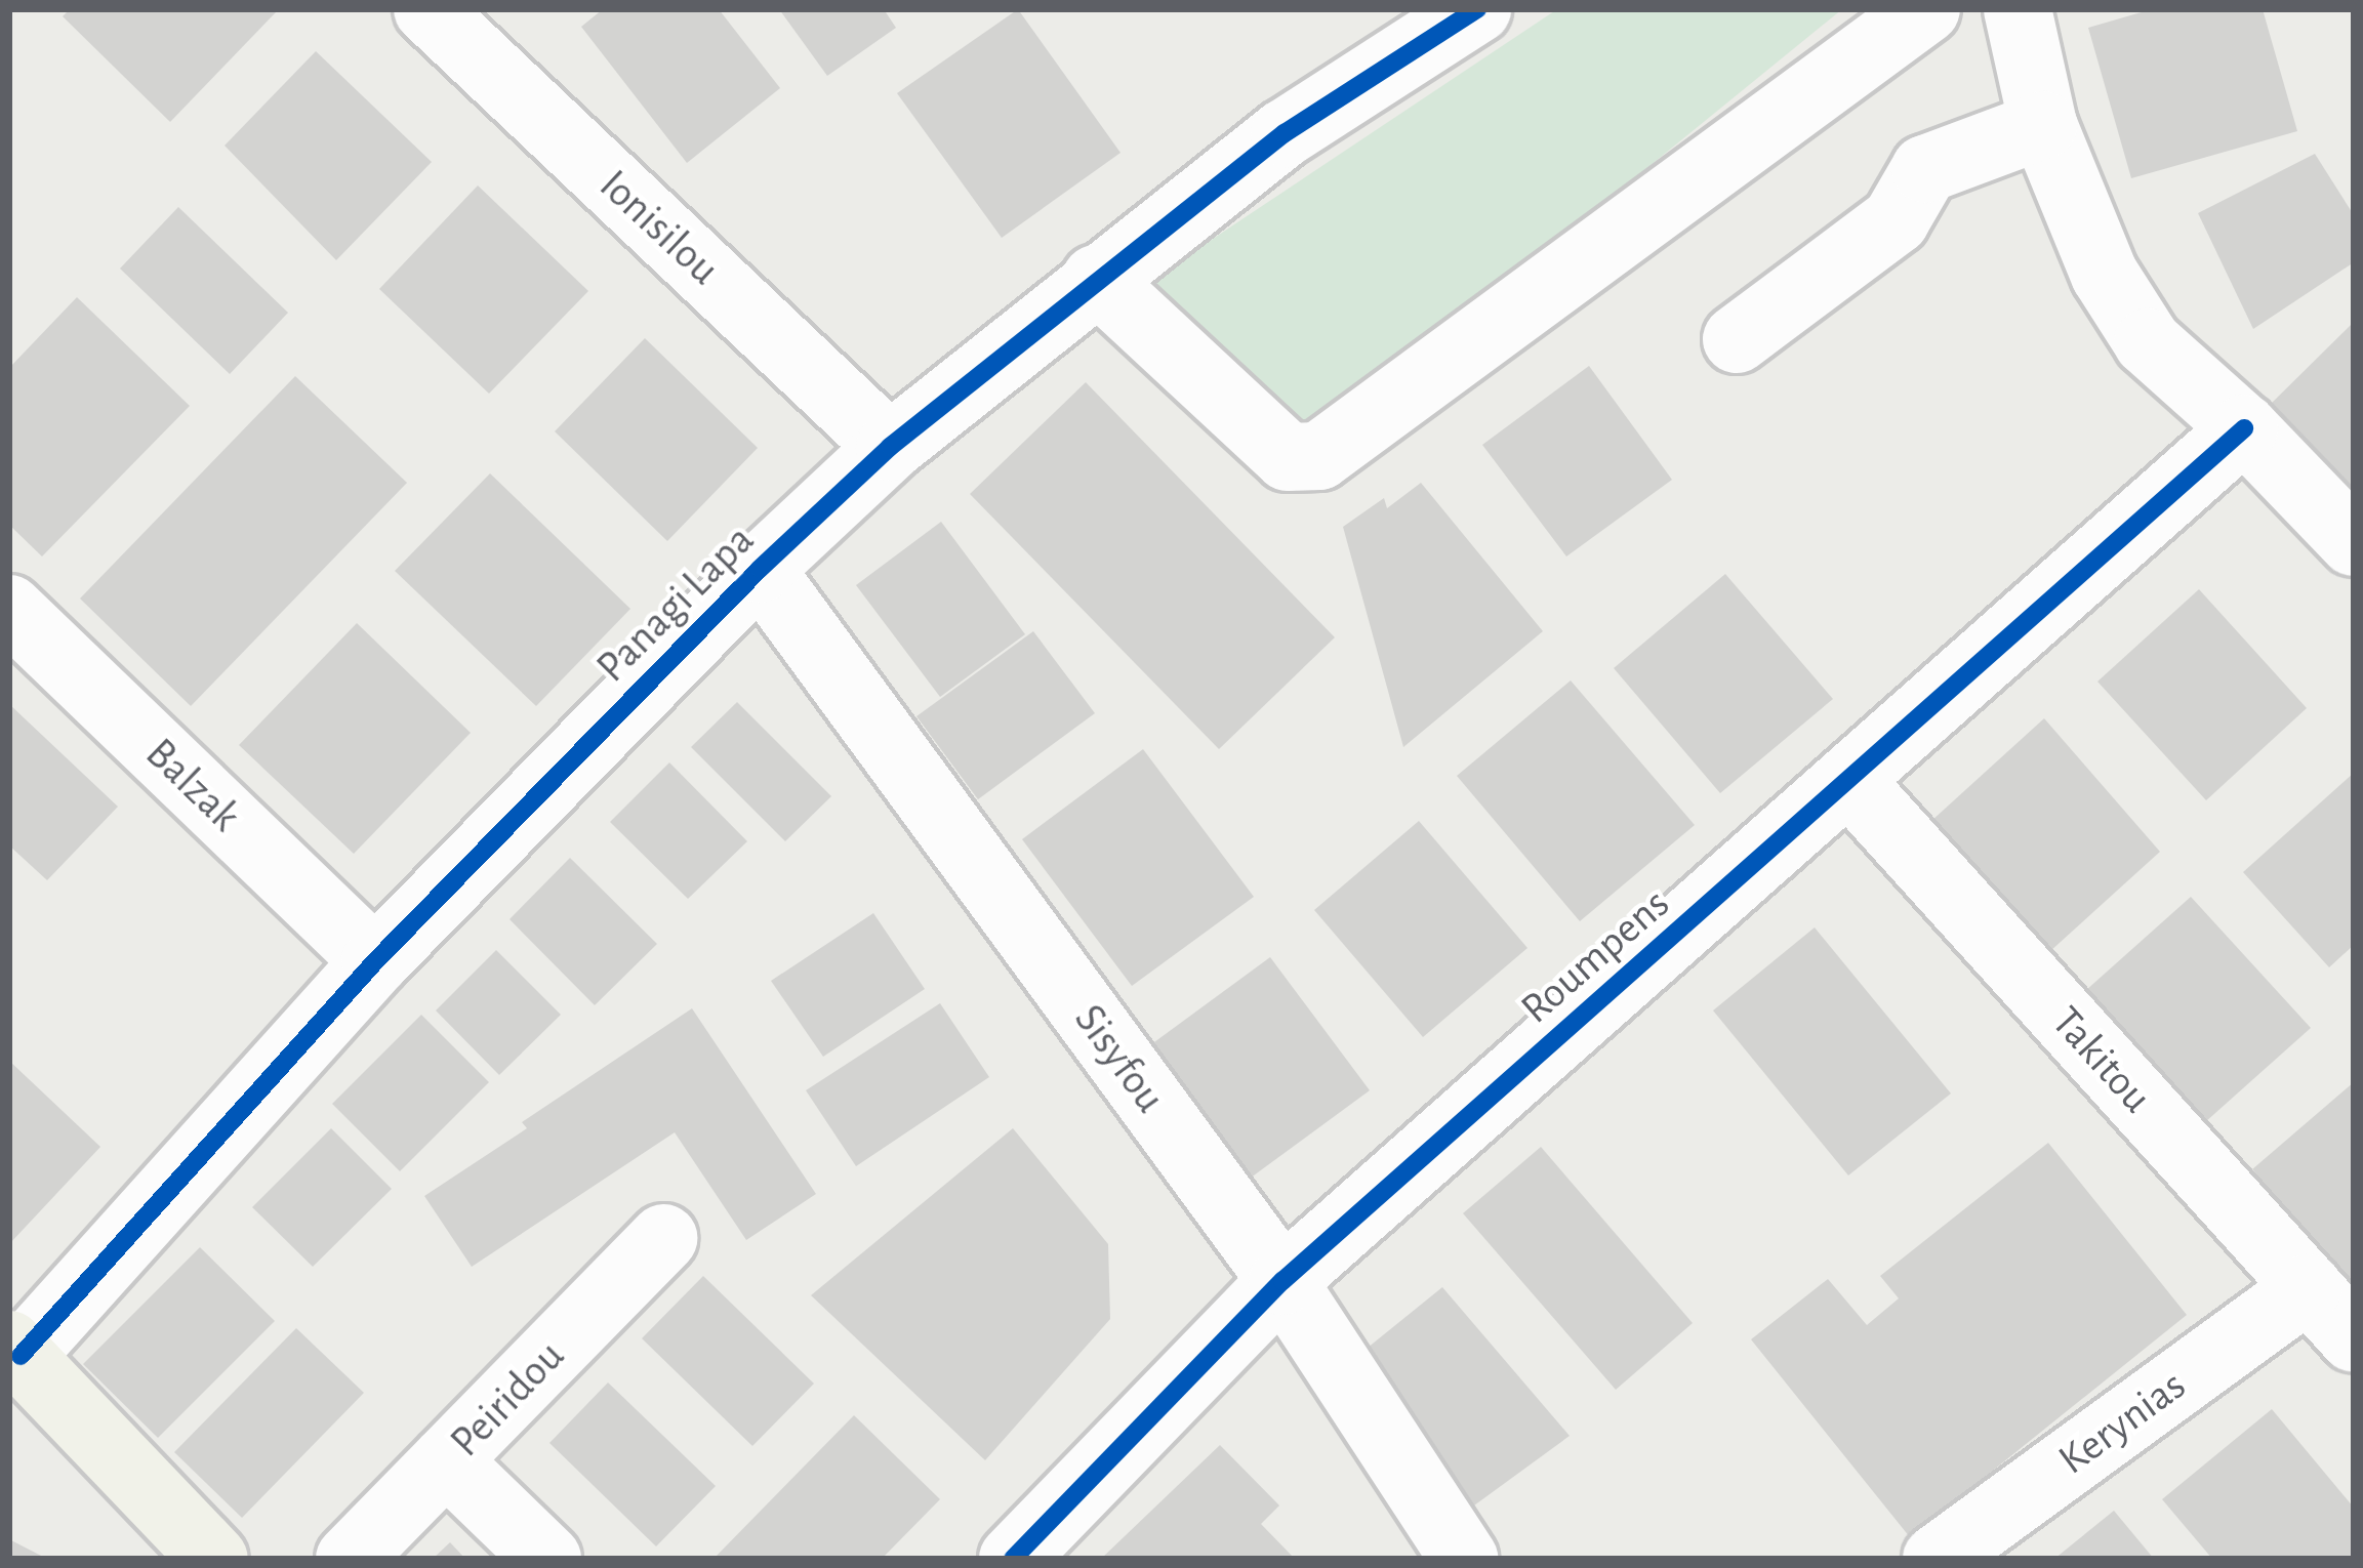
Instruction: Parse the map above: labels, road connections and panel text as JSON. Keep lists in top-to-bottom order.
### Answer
{
  "streets": {
    "street": [
      "Ionisilou",
      "Panagi Lapa",
      "Balzak",
      "Roumpens",
      "Sisyfou",
      "Takitou",
      "Peiridou",
      "Kerynias"
    ]
  },
  "crossings": [
    ["Ionisilou", "Panagi Lapa"],
    ["Panagi Lapa", "Balzak"],
    ["Panagi Lapa", "Sisyfou"],
    ["Roumpens", "Sisyfou"],
    ["Roumpens", "Takitou"],
    ["Takitou", "Kerynias"]
  ]
}
